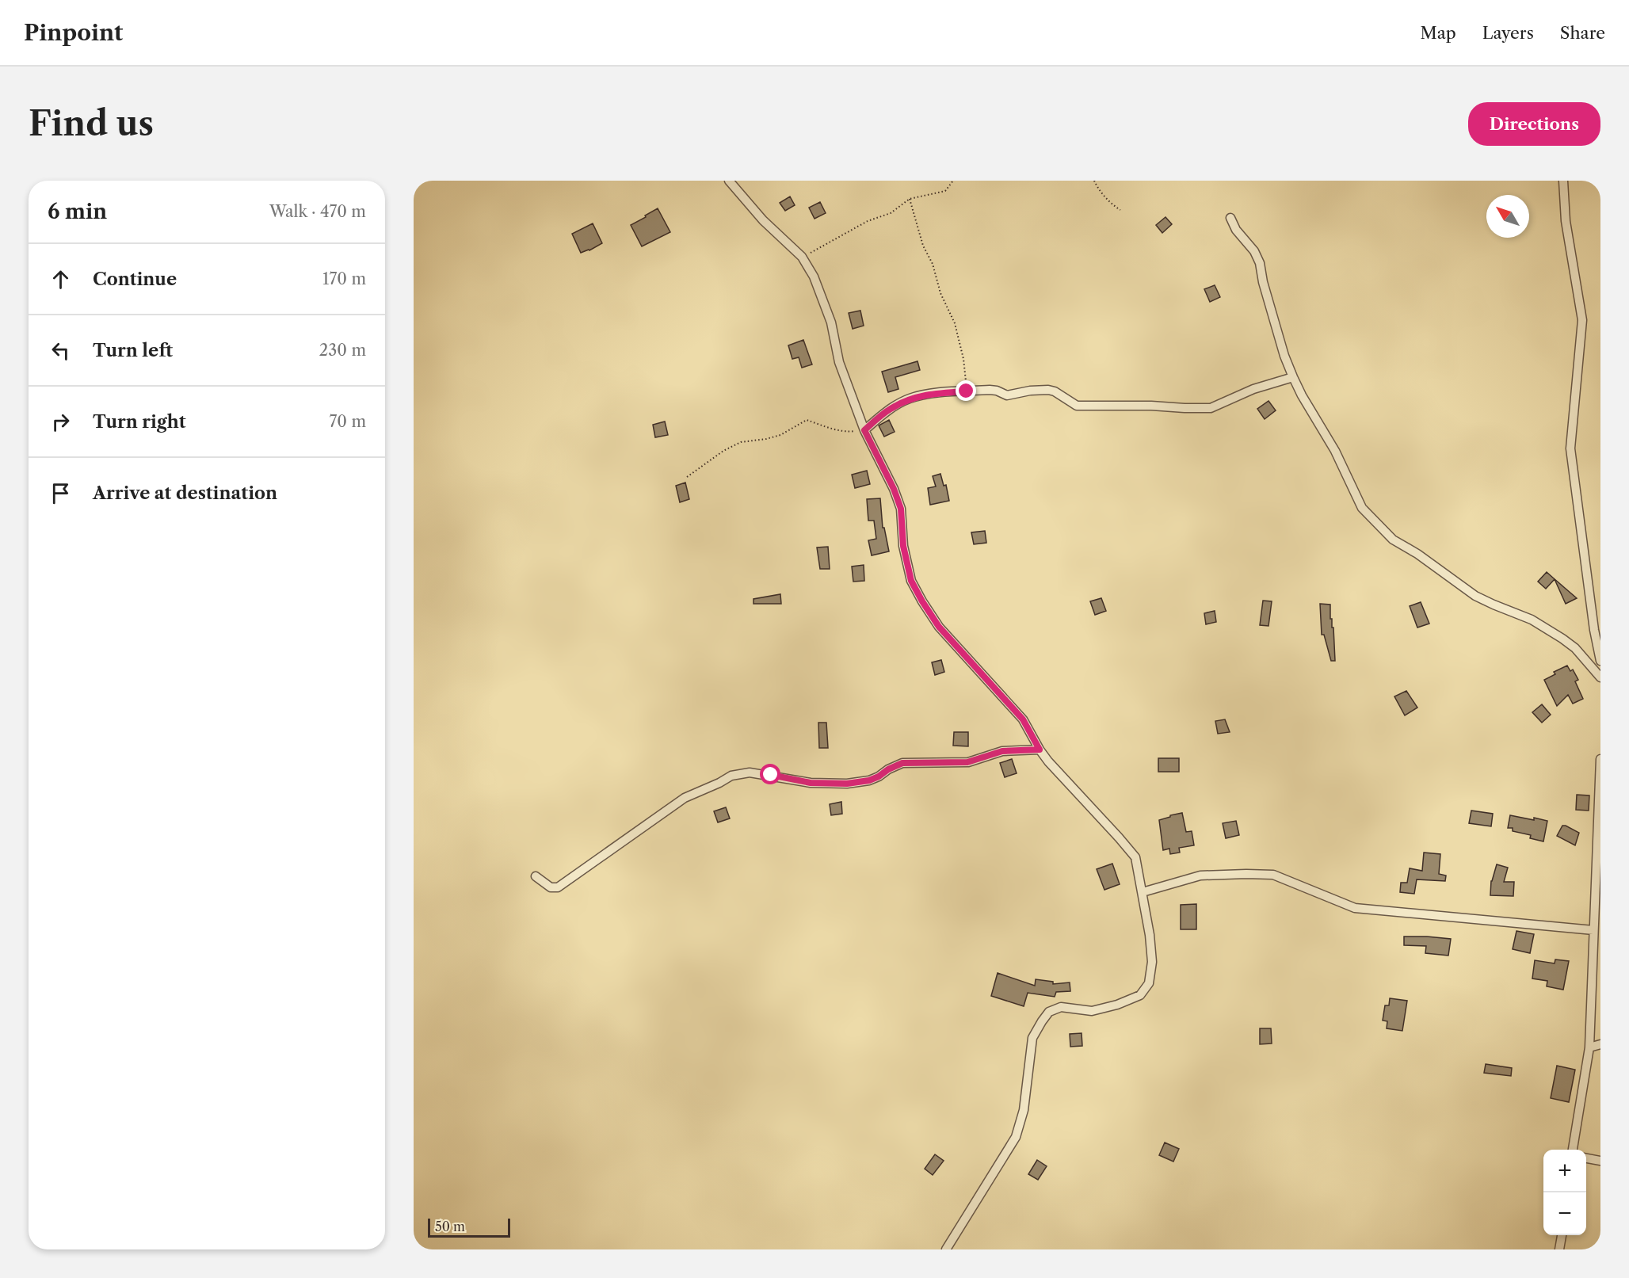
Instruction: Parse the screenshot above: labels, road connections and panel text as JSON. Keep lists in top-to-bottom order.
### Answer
{
  "scale_bar": "50 m",
  "north": "top left",
  "page": {
    "header": "Pinpoint",
    "nav": ["Map", "Layers", "Share"],
    "buttons": "Directions",
    "title": "Find us",
    "heading": ["6 min", "Walk · 470 m"],
    "list": [
      ["Continue", "170 m"],
      ["Turn left", "230 m"],
      ["Turn right", "70 m"],
      "Arrive at destination"
    ],
    "map_buttons": ["+", "−"],
    "scale": "50 m"
  }
}
